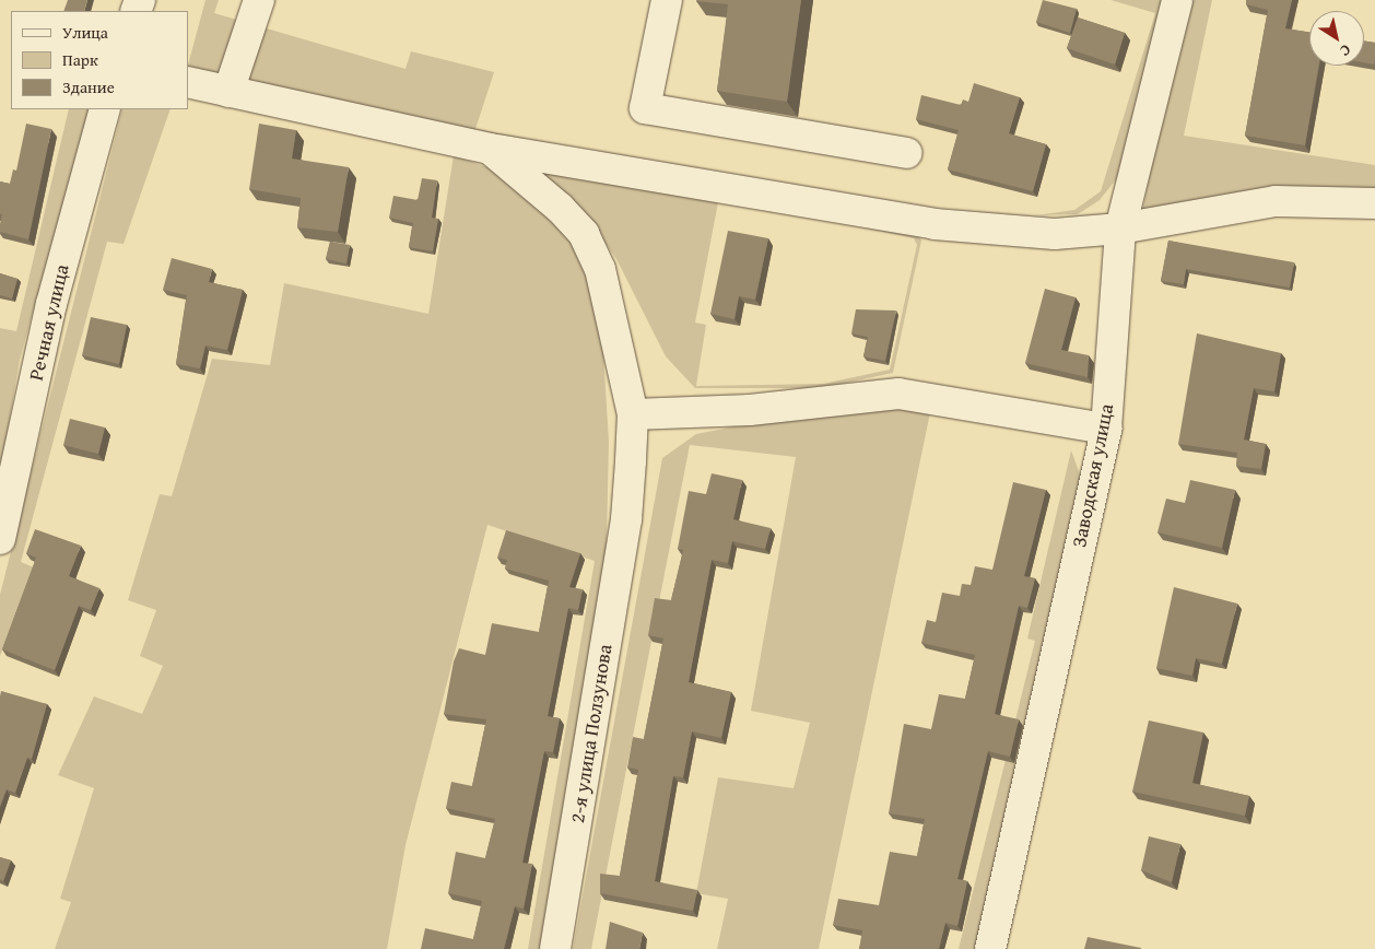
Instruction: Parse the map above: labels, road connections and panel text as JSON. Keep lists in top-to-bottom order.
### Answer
{
  "streets": {
    "street": ["Речная улица", "Заводская улица", "2-я улица Ползунова"]
  },
  "legend": ["Улица", "Парк", "Здание"],
  "north": "bottom right"
}
